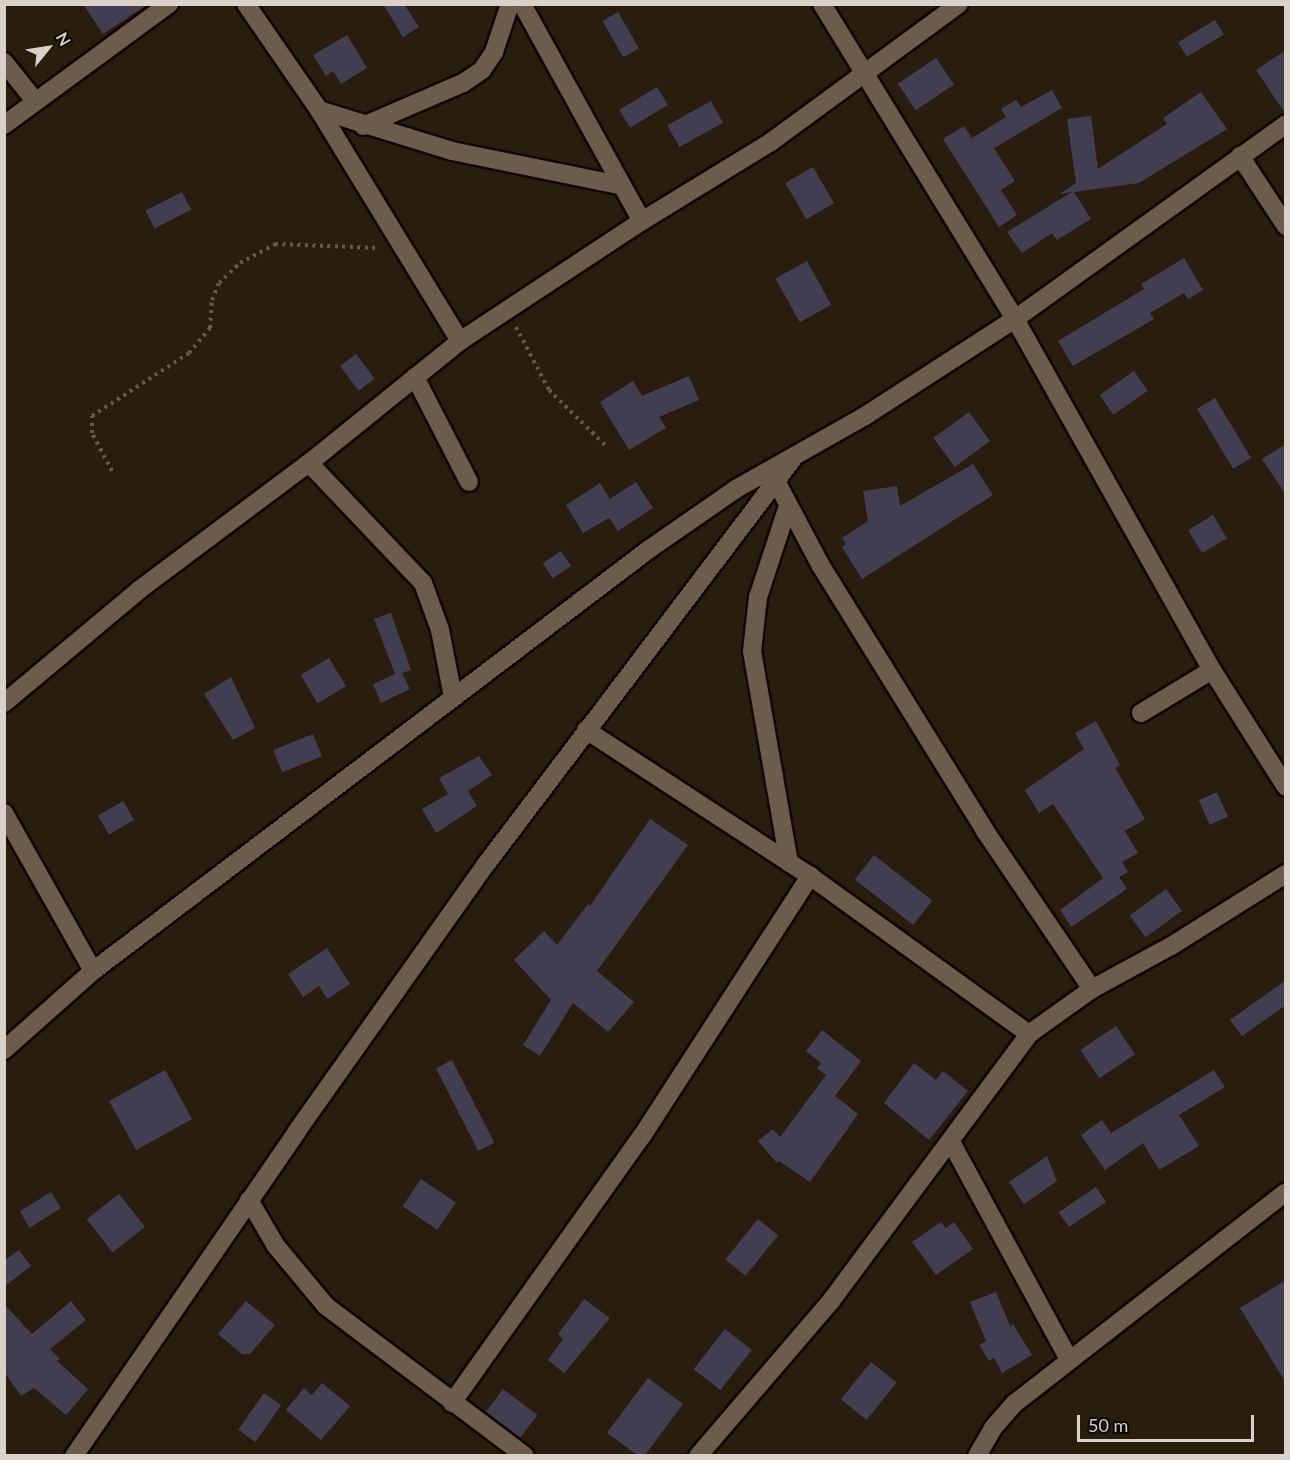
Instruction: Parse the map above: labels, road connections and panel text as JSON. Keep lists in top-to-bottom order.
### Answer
{
  "scale_bar": "50 m",
  "north": "top right"
}
